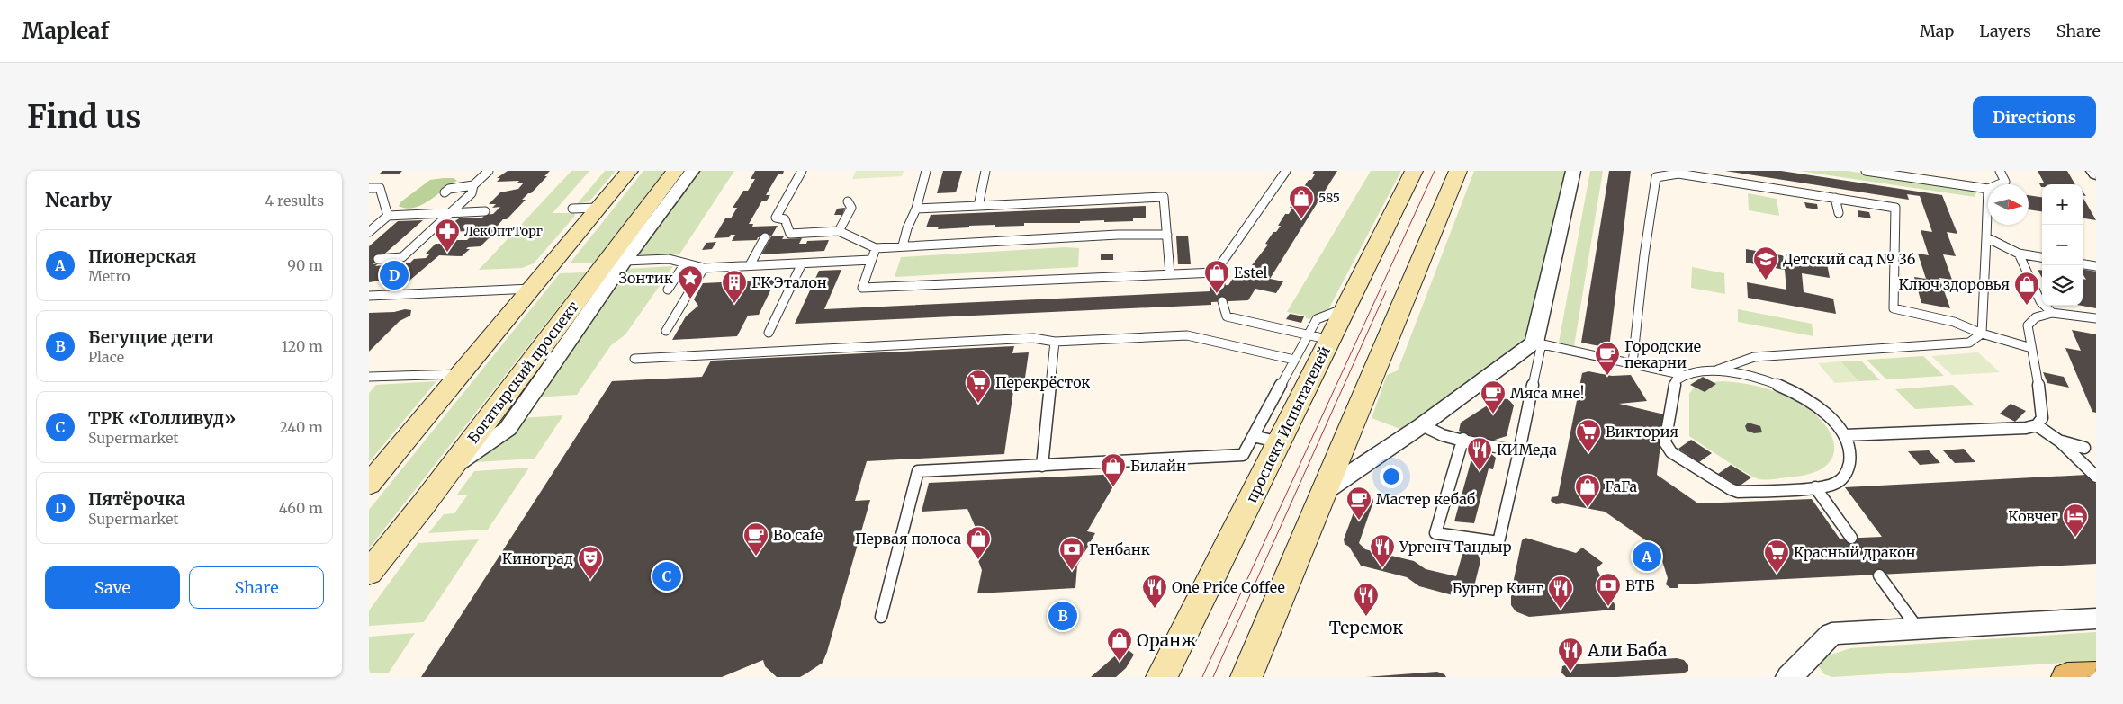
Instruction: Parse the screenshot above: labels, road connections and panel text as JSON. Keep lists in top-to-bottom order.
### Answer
{
  "streets": {
    "main road": ["Богатырский проспект", "проспект Испытателей"]
  },
  "places": {
    "shop": [
      "585",
      "Estel",
      "Ключ здоровья",
      "Билайн",
      "ГаГа",
      "Первая полоса",
      "Оранж"
    ],
    "pharmacy": ["ЛекОптТорг"],
    "school or university": ["Детский сад № 36"],
    "place": ["Зонтик"],
    "building": ["ГК Эталон"],
    "cafe": [
      "Городские пекарни",
      "Мяса мне!",
      "Мастер кебаб",
      "Bo cafe"
    ],
    "supermarket": ["Перекрёсток", "Виктория", "Красный дракон"],
    "restaurant": [
      "КИМеда",
      "Ургенч Тандыр",
      "One Price Coffee",
      "Бургер Кинг",
      "Теремок",
      "Али Баба"
    ],
    "hotel": ["Ковчег"],
    "bank": ["Генбанк", "ВТБ"],
    "theatre": ["Киноград"]
  },
  "north": "right",
  "page": {
    "header": "Mapleaf",
    "nav": ["Map", "Layers", "Share"],
    "buttons": [
      "Directions",
      ["Save", "Share"]
    ],
    "title": "Find us",
    "heading": ["Nearby", "4 results"],
    "map_buttons": ["+", "−"],
    "list": [
      {
        "mark": "A",
        "name": "Пионерская",
        "note": "Metro",
        "value": "90 m"
      },
      {
        "mark": "B",
        "name": "Бегущие дети",
        "note": "Place",
        "value": "120 m"
      },
      {
        "mark": "C",
        "name": "ТРК «Голливуд»",
        "note": "Supermarket",
        "value": "240 m"
      },
      {
        "mark": "D",
        "name": "Пятёрочка",
        "note": "Supermarket",
        "value": "460 m"
      }
    ],
    "pins": [
      "D",
      "A",
      "C",
      "B"
    ]
  }
}
